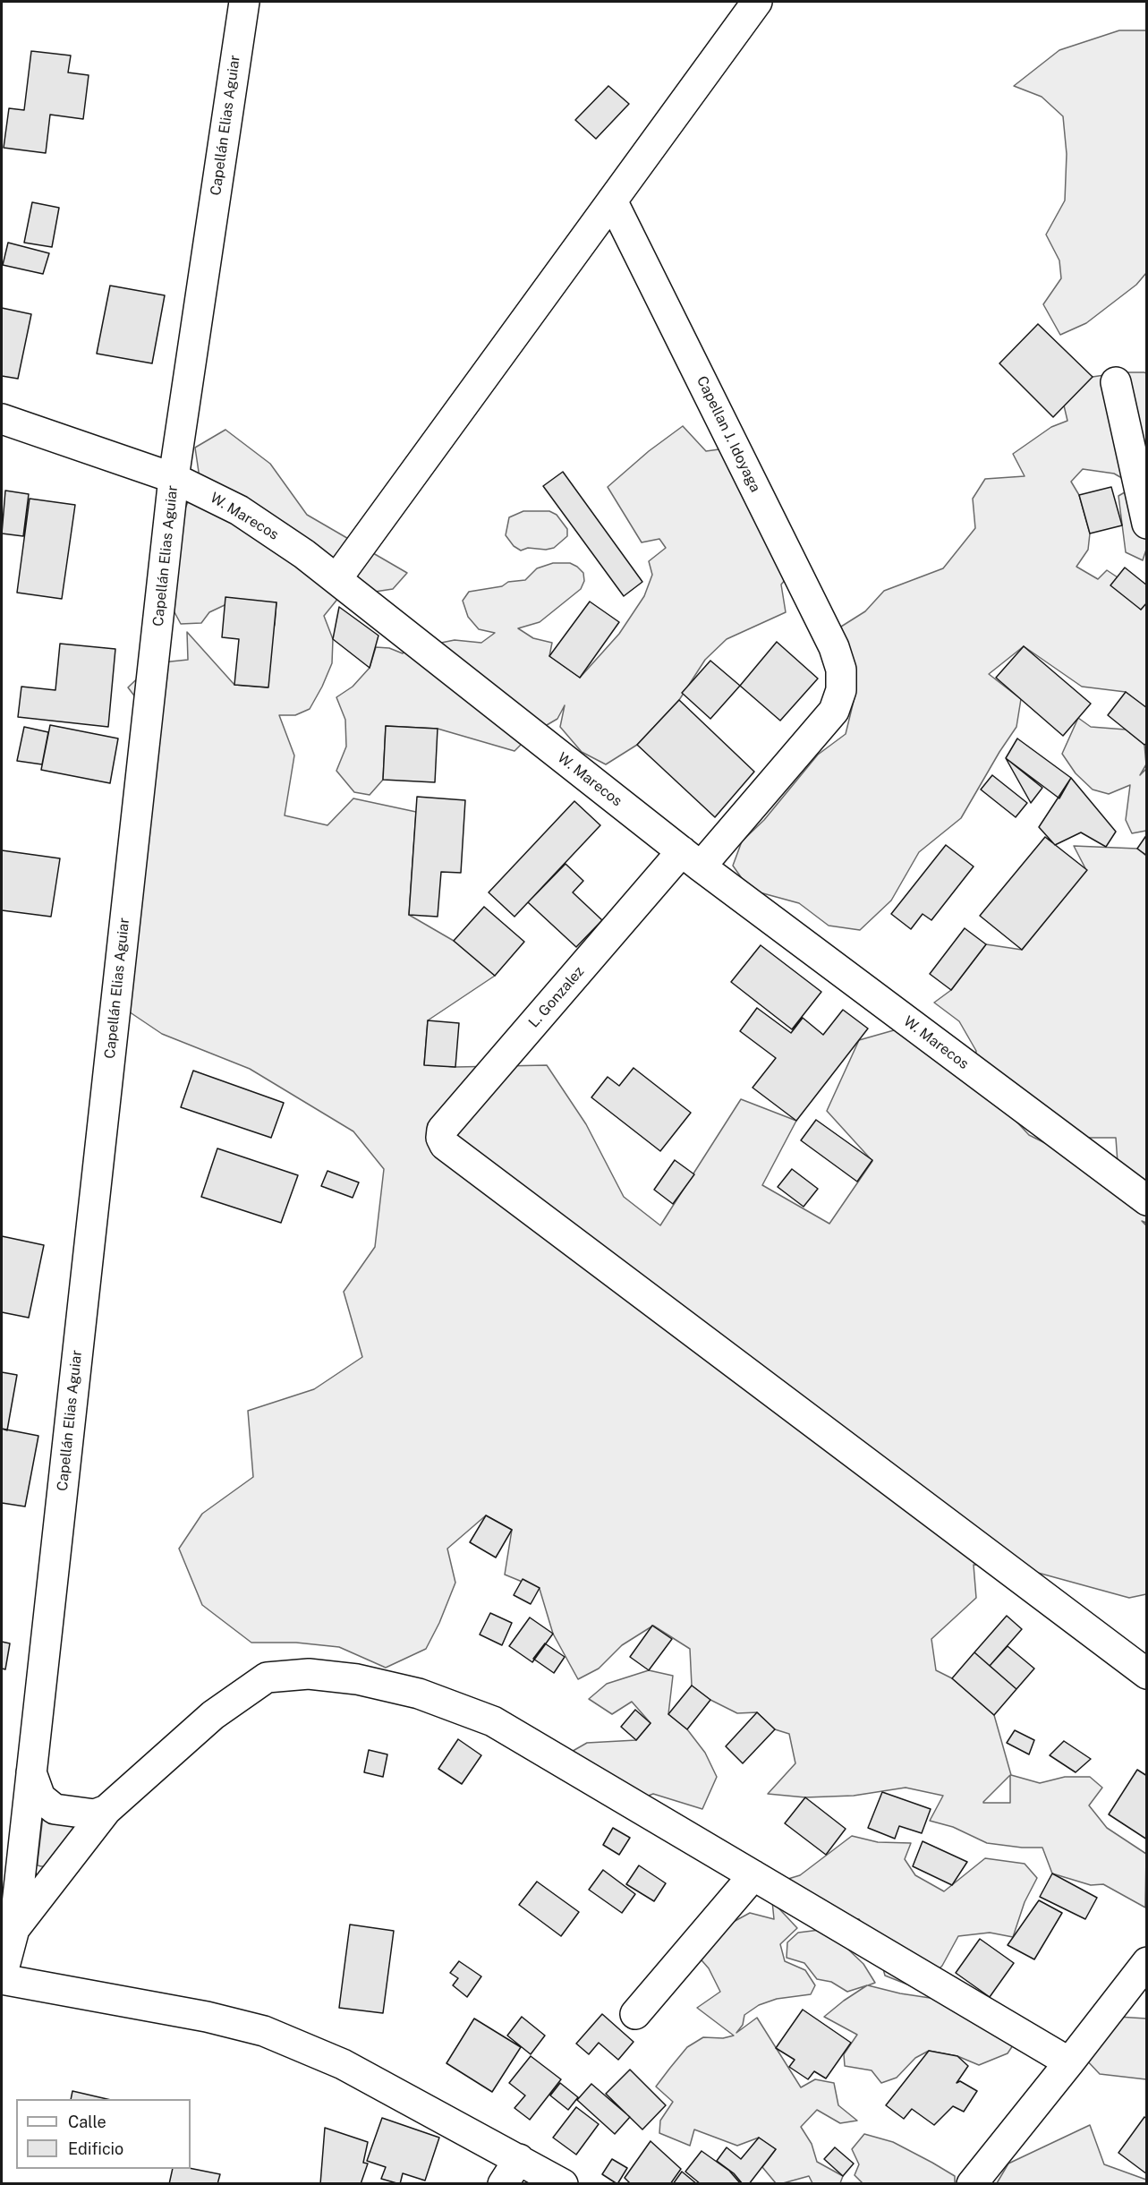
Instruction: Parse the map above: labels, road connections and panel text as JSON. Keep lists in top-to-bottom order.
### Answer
{
  "streets": {
    "street": [
      "Capellán Elias Aguiar",
      "Capellan J. Idoyaga",
      "W. Marecos",
      "L. Gonzalez"
    ]
  },
  "crossings": [
    ["Capellán Elias Aguiar", "W. Marecos"],
    ["Capellan J. Idoyaga", "L. Gonzalez"],
    ["W. Marecos", "L. Gonzalez"]
  ],
  "legend": ["Calle", "Edificio"]
}
